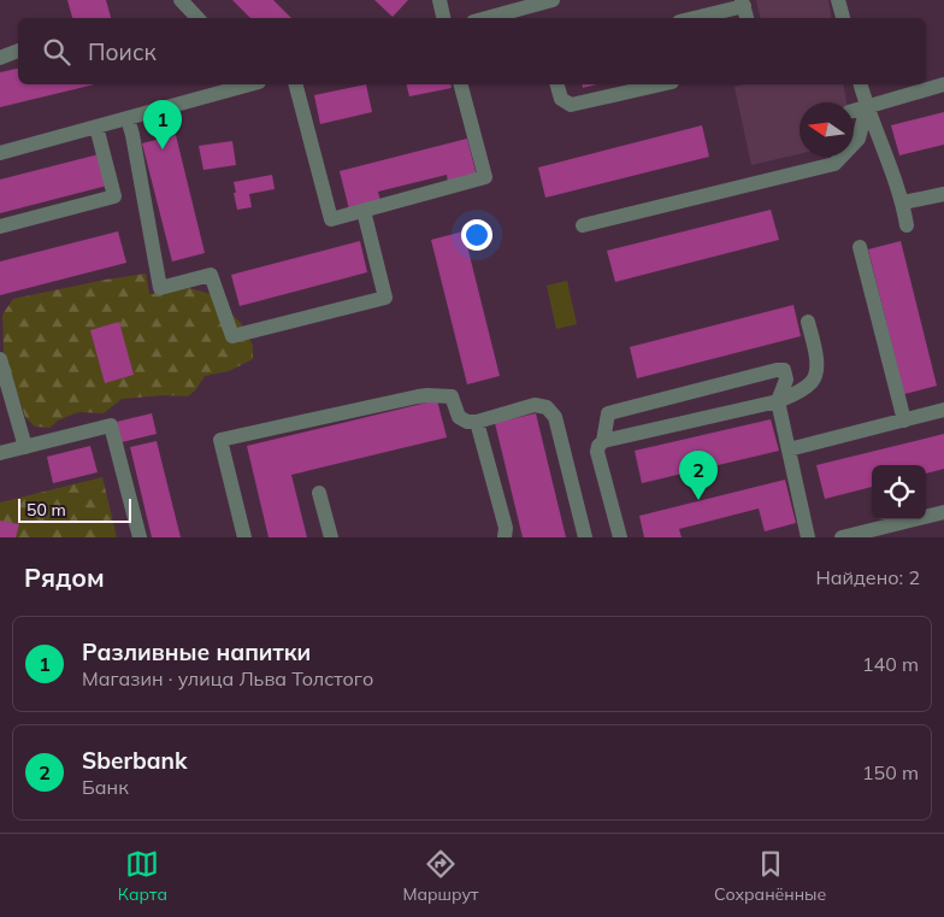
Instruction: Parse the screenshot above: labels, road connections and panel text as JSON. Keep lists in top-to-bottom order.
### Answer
{
  "scale_bar": "50 m",
  "north": "left",
  "page": {
    "search": "Поиск",
    "pins": ["1", "2"],
    "scale": "50 m",
    "heading": ["Рядом", "Найдено: 2"],
    "list": [
      {
        "mark": "1",
        "name": "Разливные напитки",
        "note": "Магазин · улица Льва Толстого",
        "value": "140 m"
      },
      {
        "mark": "2",
        "name": "Sberbank",
        "note": "Банк",
        "value": "150 m"
      }
    ],
    "nav": ["Карта", "Маршрут", "Сохранённые"]
  }
}
